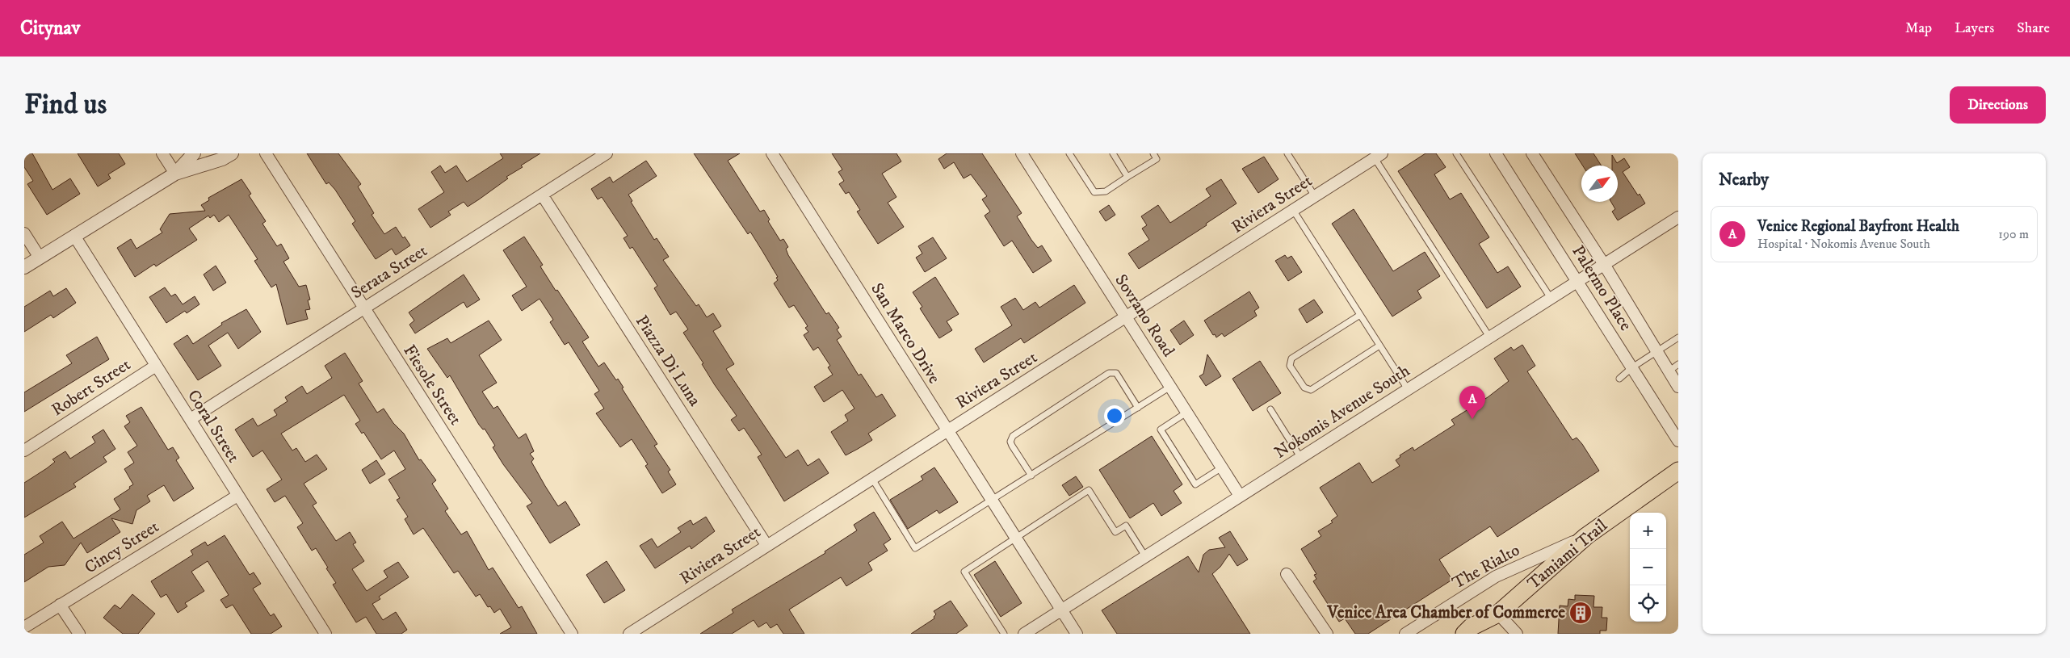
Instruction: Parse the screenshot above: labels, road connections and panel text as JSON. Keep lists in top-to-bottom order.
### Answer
{
  "streets": {
    "main road": ["Tamiami Trail"],
    "street": [
      "Riviera Street",
      "Serata Street",
      "Palermo Place",
      "Sovrano Road",
      "San Marco Drive",
      "Piazza Di Luna",
      "Fiesole Street",
      "Robert Street",
      "Nokomis Avenue South",
      "Coral Street",
      "Cincy Street",
      "The Rialto"
    ]
  },
  "crossings": [
    ["Riviera Street", "Sovrano Road"],
    ["Riviera Street", "San Marco Drive"],
    ["Riviera Street", "Piazza Di Luna"],
    ["Serata Street", "Piazza Di Luna"],
    ["Serata Street", "Fiesole Street"],
    ["Serata Street", "Coral Street"],
    ["Palermo Place", "Nokomis Avenue South"],
    ["Sovrano Road", "Nokomis Avenue South"],
    ["San Marco Drive", "Nokomis Avenue South"],
    ["Robert Street", "Coral Street"],
    ["Coral Street", "Cincy Street"],
    ["Tamiami Trail", "The Rialto"]
  ],
  "places": {
    "building": ["Venice Area Chamber of Commerce"]
  },
  "north": "top right",
  "page": {
    "header": "Citynav",
    "nav": ["Map", "Layers", "Share"],
    "buttons": "Directions",
    "title": "Find us",
    "heading": "Nearby",
    "list": [
      {
        "mark": "A",
        "name": "Venice Regional Bayfront Health",
        "note": "Hospital · Nokomis Avenue South",
        "value": "190 m"
      }
    ],
    "pins": "A",
    "map_buttons": ["+", "−"]
  }
}
